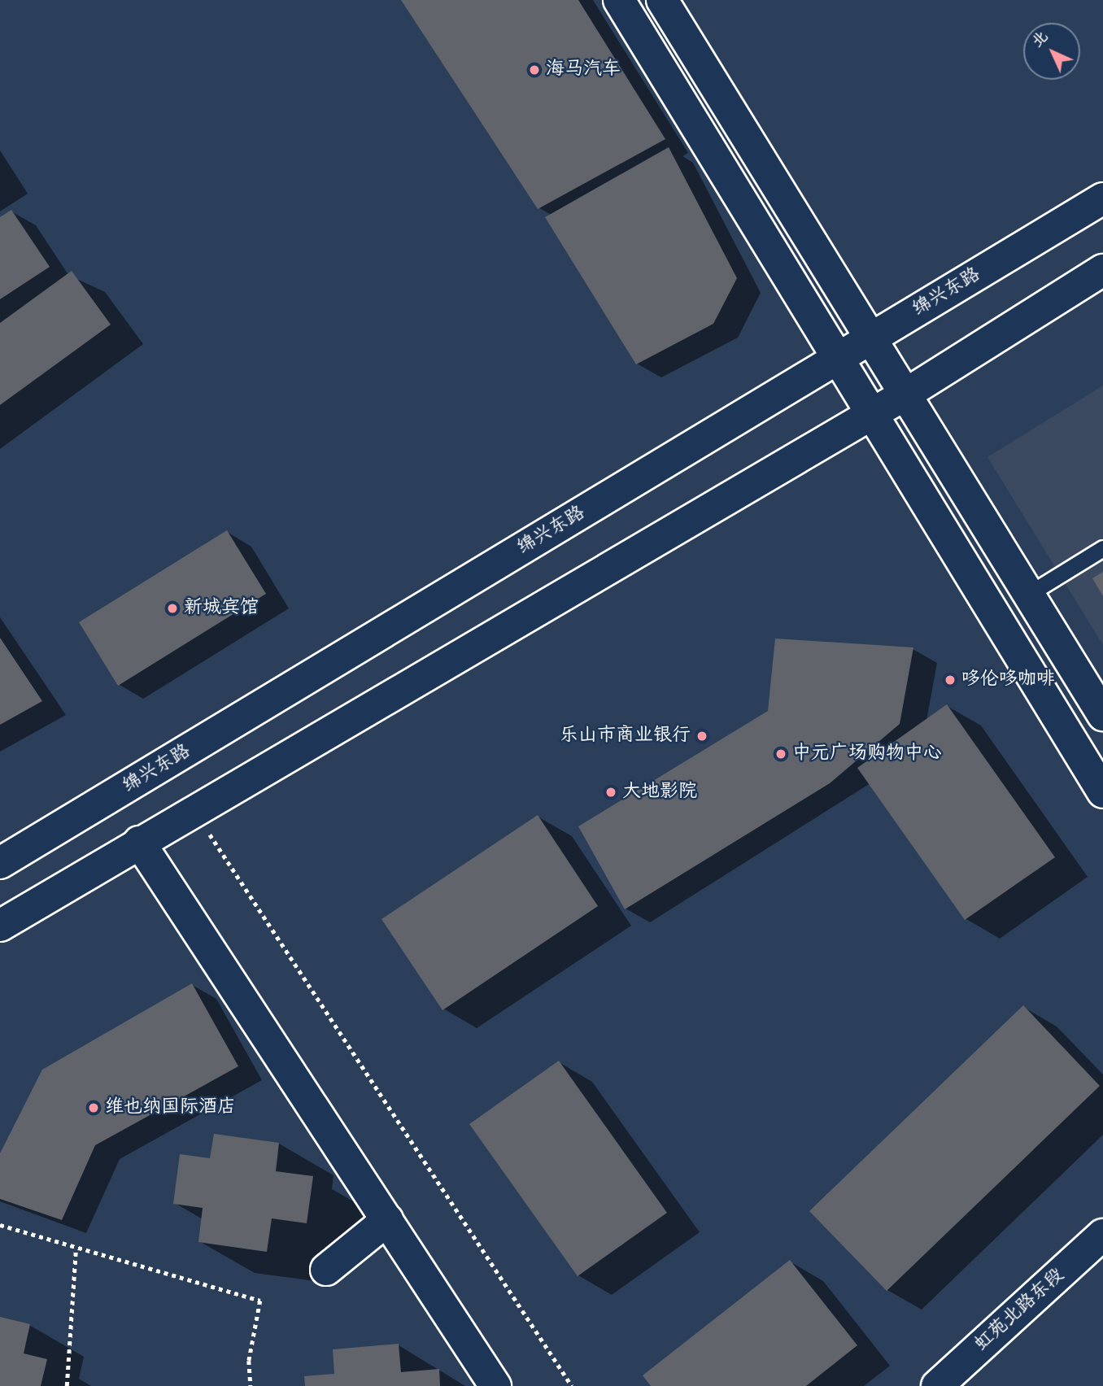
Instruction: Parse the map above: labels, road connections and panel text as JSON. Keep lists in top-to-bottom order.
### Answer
{
  "streets": {
    "main road": ["绵兴东路", "虹苑北路东段"]
  },
  "places": [
    "海马汽车",
    "新城宾馆",
    "哆伦哆咖啡",
    "乐山市商业银行",
    "中元广场购物中心",
    "大地影院",
    "维也纳国际酒店"
  ],
  "north": "top left"
}
